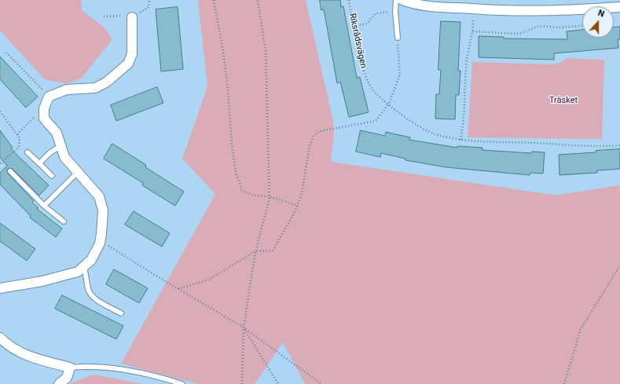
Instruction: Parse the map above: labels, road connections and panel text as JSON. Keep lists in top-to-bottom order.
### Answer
{
  "streets": {
    "path": ["Riksrådsvägen"]
  },
  "parks": ["Träsket"],
  "north": "top"
}
